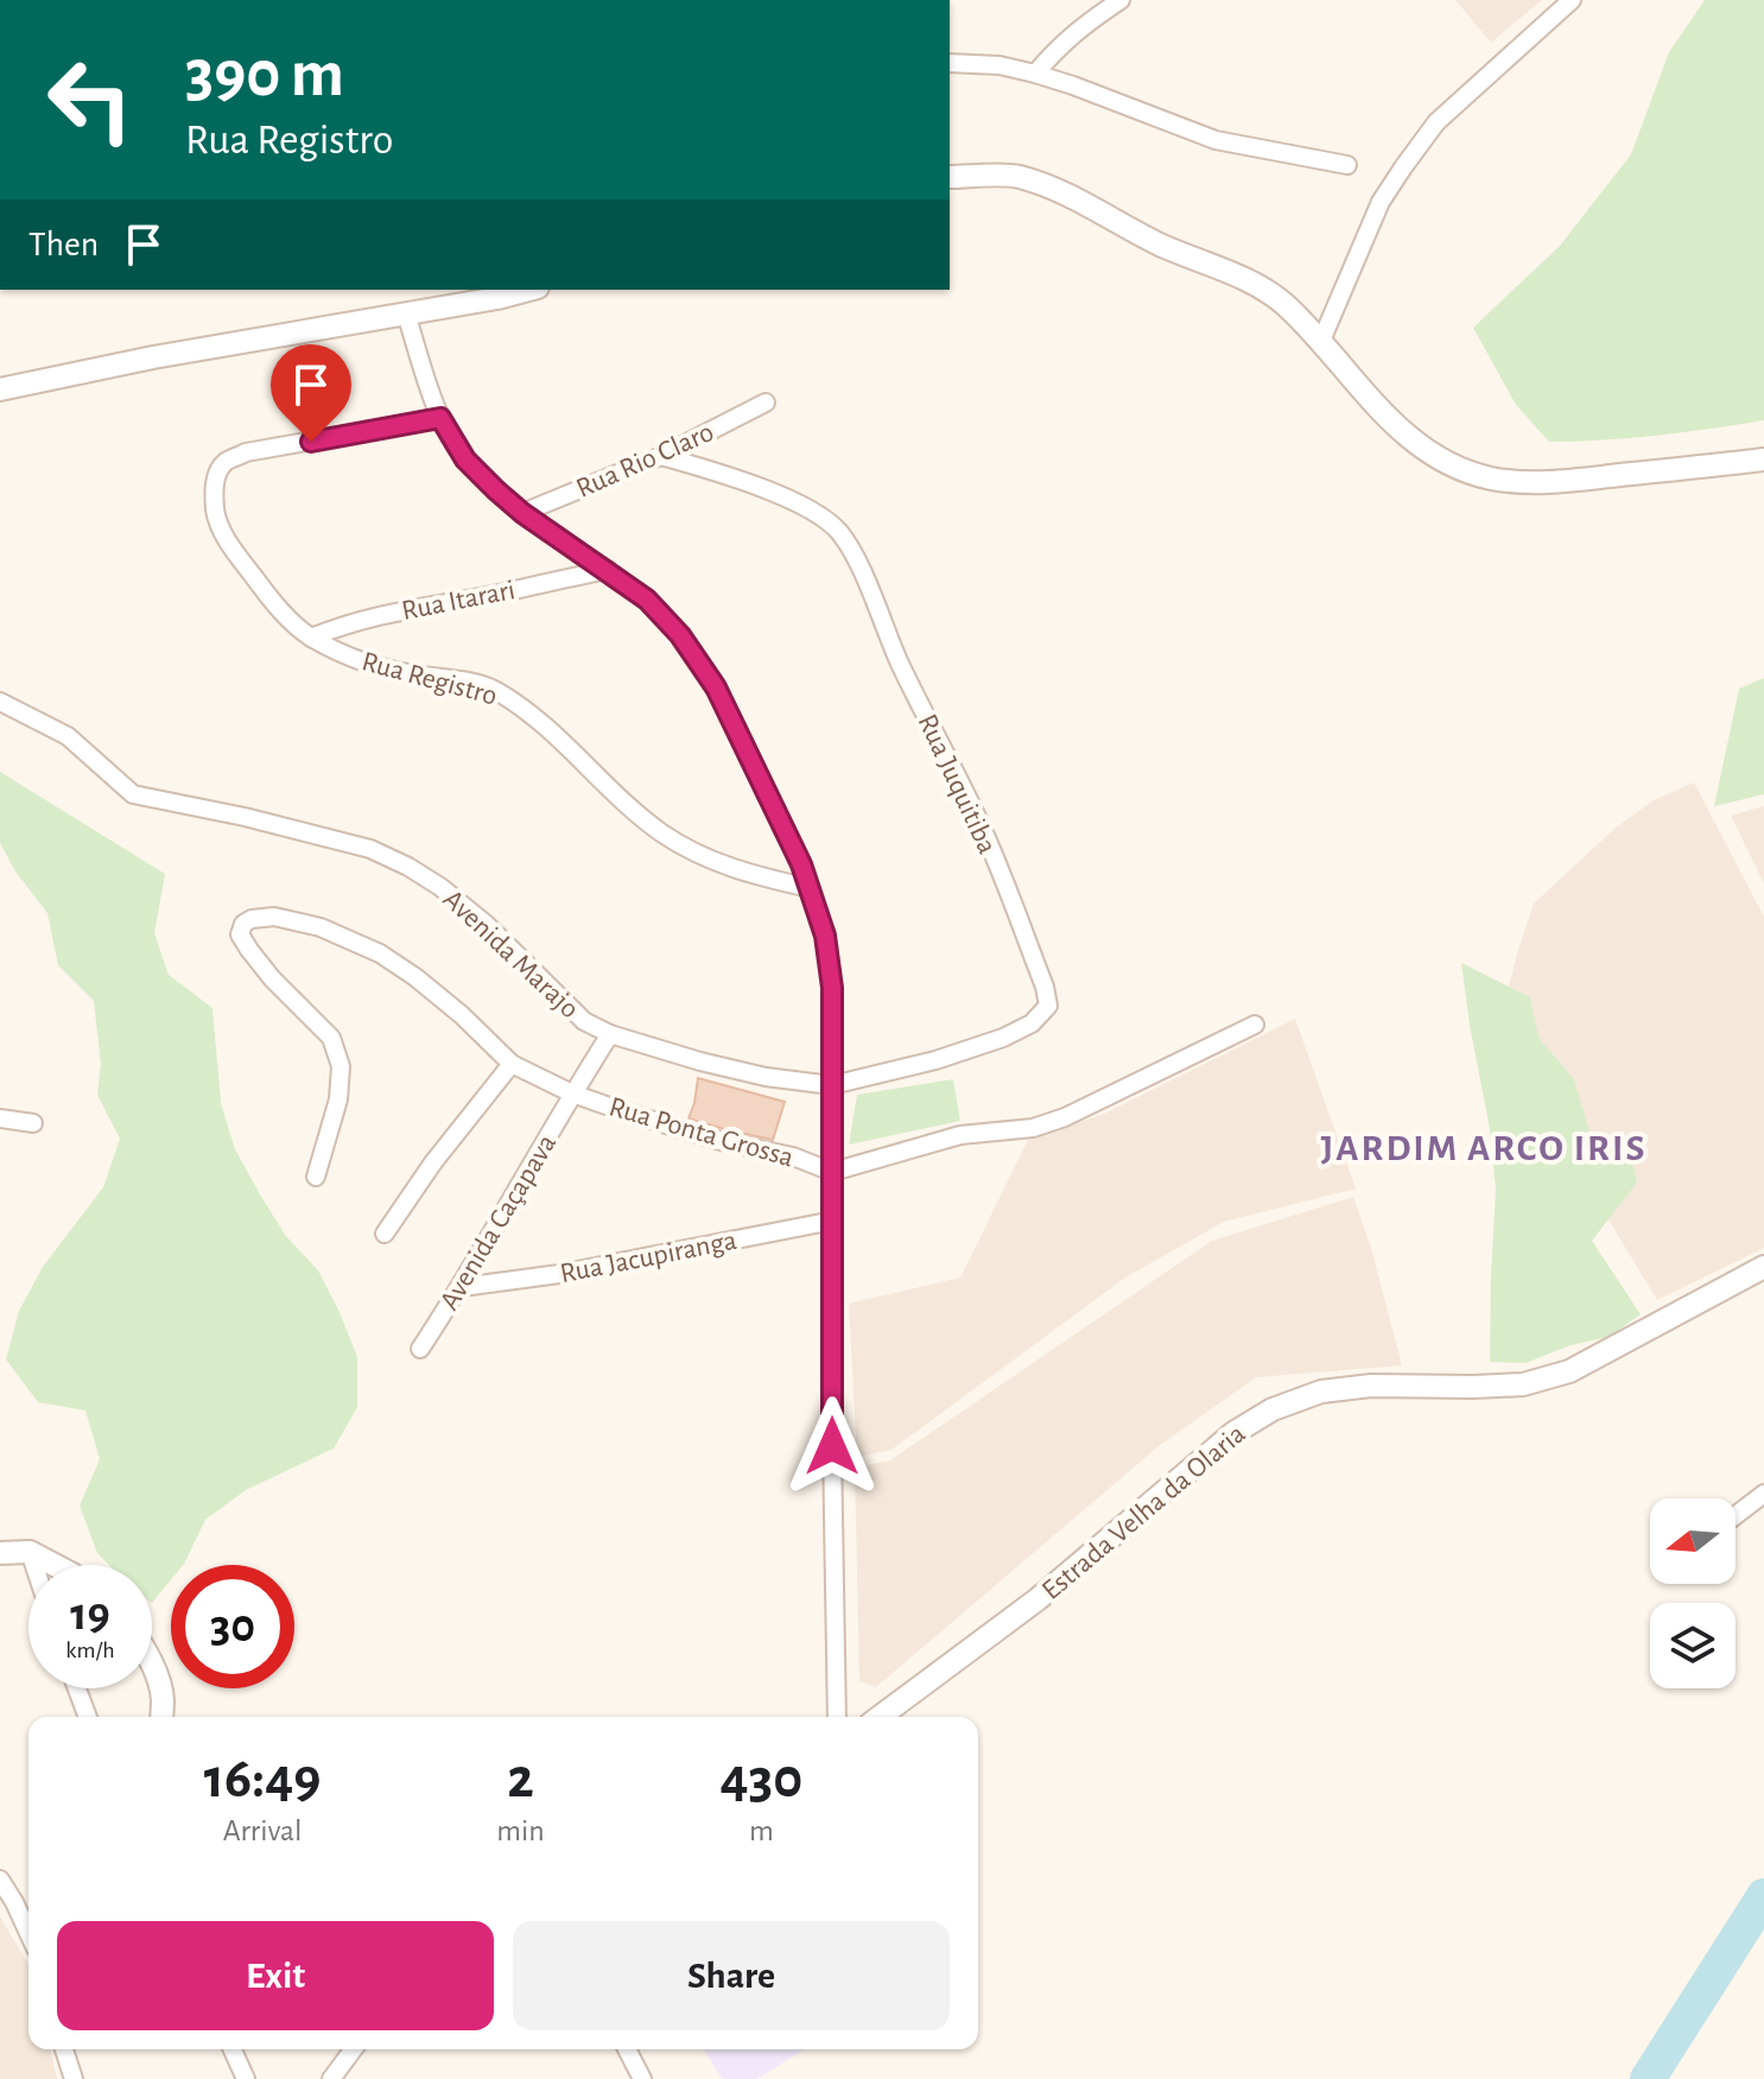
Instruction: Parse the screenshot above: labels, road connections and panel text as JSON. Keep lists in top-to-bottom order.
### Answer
{
  "streets": {
    "street": [
      "Rua Rio Claro",
      "Rua Itarari",
      "Rua Registro",
      "Rua Juquitiba",
      "Avenida Marajo",
      "Rua Ponta Grossa",
      "Avenida Caçapava",
      "Rua Jacupiranga",
      "Estrada Velha da Olaria"
    ]
  },
  "crossings": [
    ["Rua Rio Claro", "Rua Juquitiba"],
    ["Rua Itarari", "Rua Registro"],
    ["Rua Juquitiba", "Avenida Marajo"],
    ["Avenida Marajo", "Avenida Caçapava"],
    ["Rua Ponta Grossa", "Avenida Caçapava"],
    ["Avenida Caçapava", "Rua Jacupiranga"]
  ],
  "districts": ["JARDIM ARCO IRIS"],
  "north": "left",
  "page": {
    "turn": ["390 m", "Rua Registro"],
    "then": "Then",
    "speed": "19 km/h",
    "limit": "30",
    "eta": [
      "16:49",
      "Arrival",
      "2",
      "min",
      "430",
      "m"
    ],
    "buttons": ["Exit", "Share"]
  }
}
